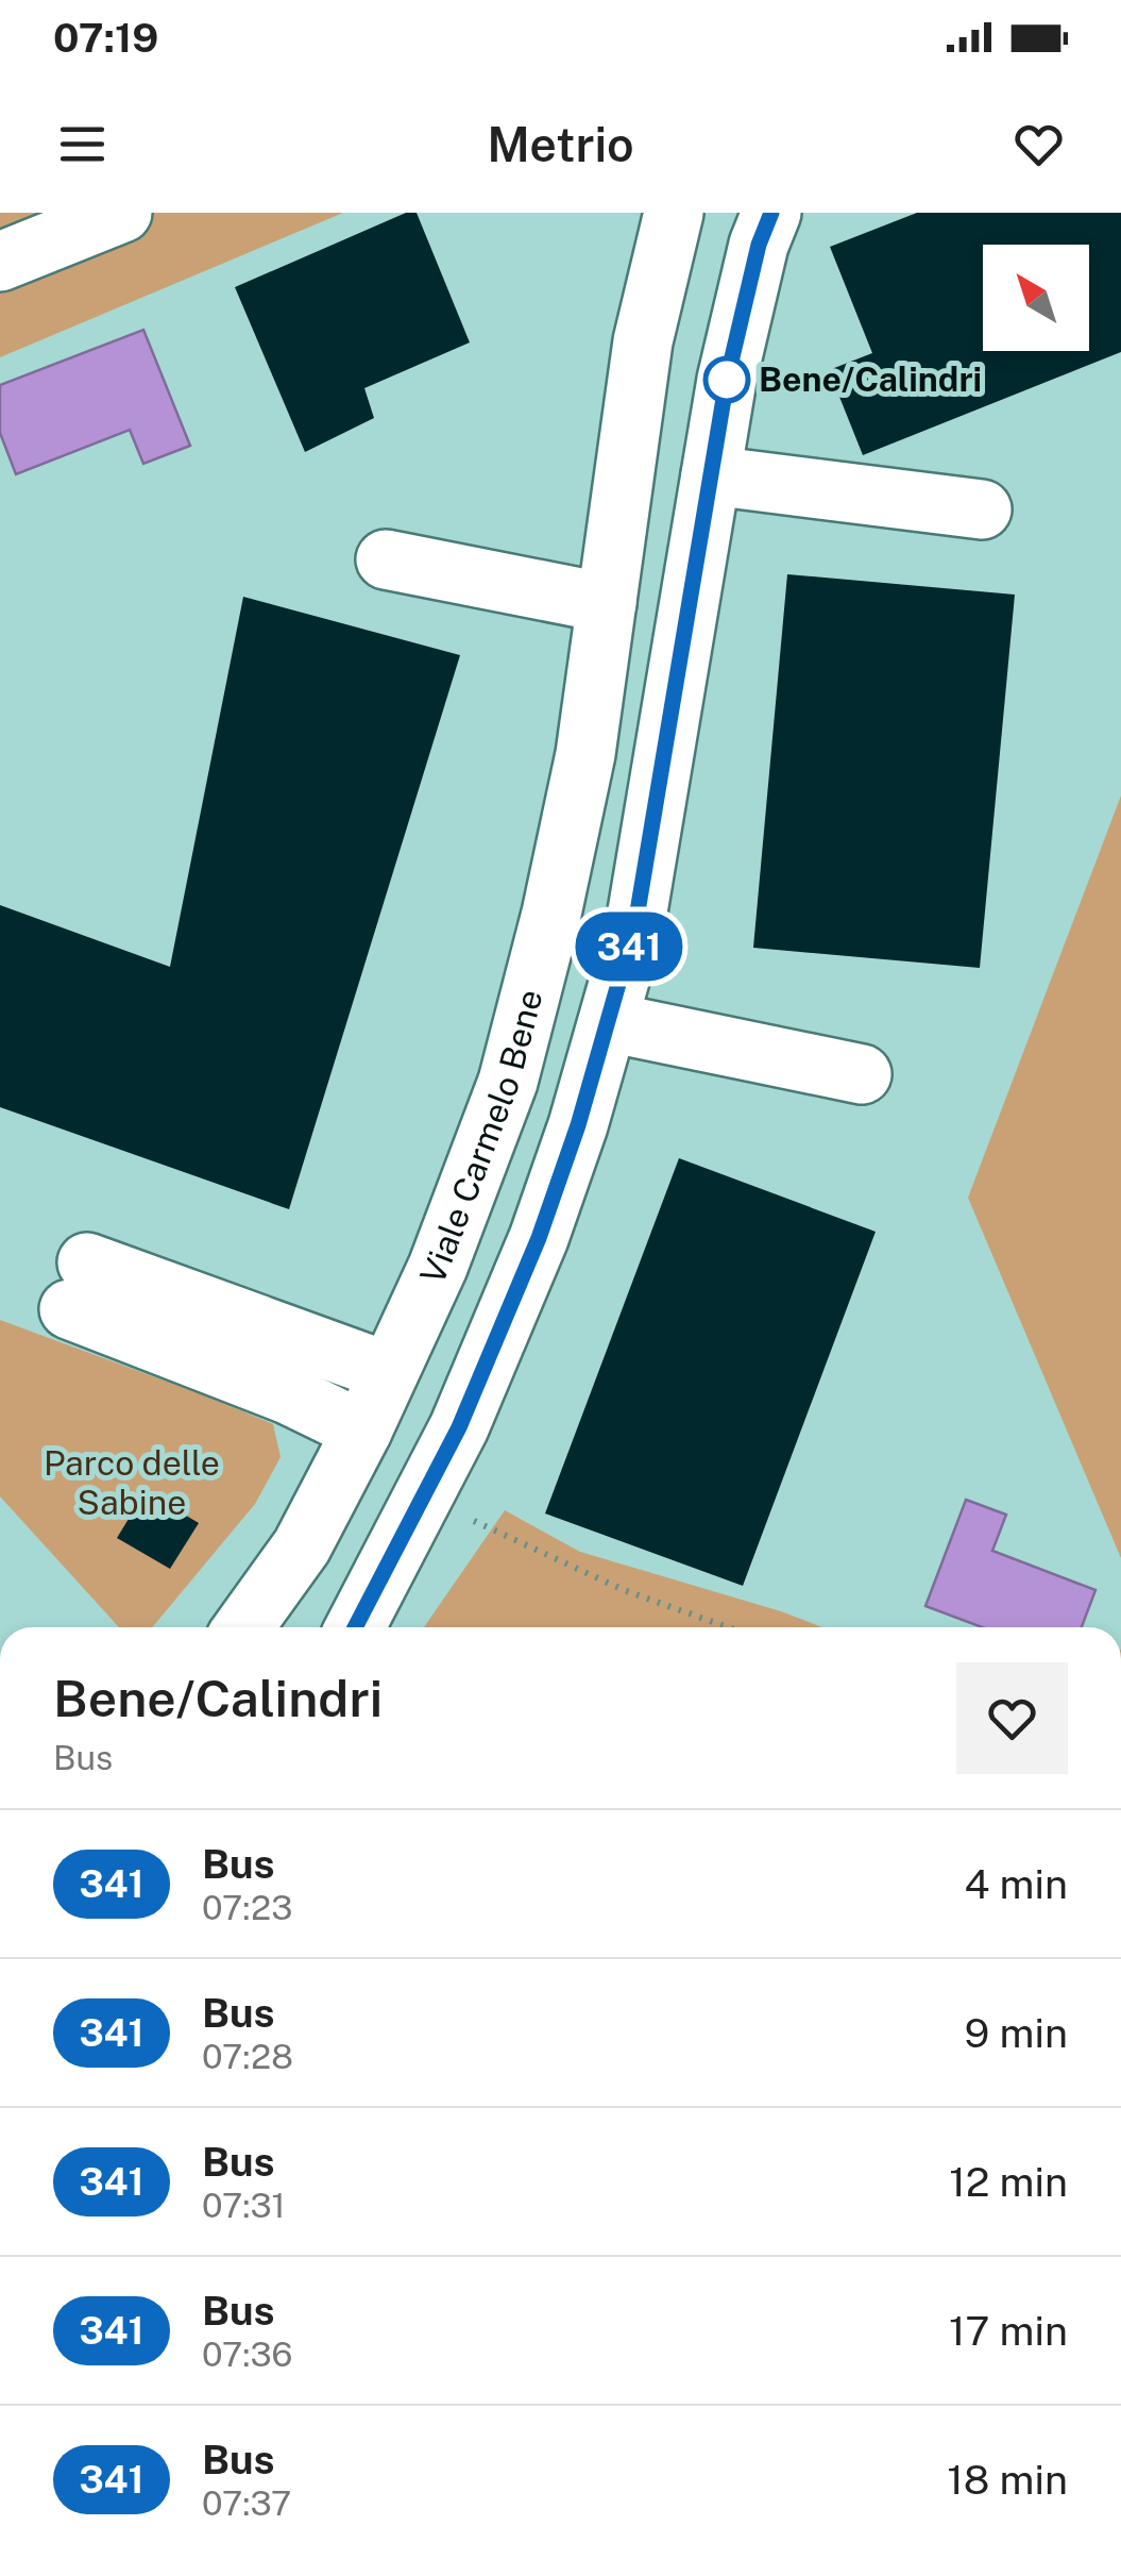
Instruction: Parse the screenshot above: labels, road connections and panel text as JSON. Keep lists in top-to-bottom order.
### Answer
{
  "streets": {
    "street": ["Viale Carmelo Bene"]
  },
  "parks": ["Parco delle Sabine"],
  "places": ["Bene/Calindri"],
  "lines": ["bus line 341"],
  "north": "top left",
  "page": {
    "status": "07:19",
    "header": "Metrio",
    "on_map": "341",
    "heading": ["Bene/Calindri", "Bus"],
    "list": [
      {
        "mark": "341",
        "name": "Bus",
        "note": "07:23",
        "value": "4 min"
      },
      {
        "mark": "341",
        "name": "Bus",
        "note": "07:28",
        "value": "9 min"
      },
      {
        "mark": "341",
        "name": "Bus",
        "note": "07:31",
        "value": "12 min"
      },
      {
        "mark": "341",
        "name": "Bus",
        "note": "07:36",
        "value": "17 min"
      },
      {
        "mark": "341",
        "name": "Bus",
        "note": "07:37",
        "value": "18 min"
      }
    ]
  }
}
